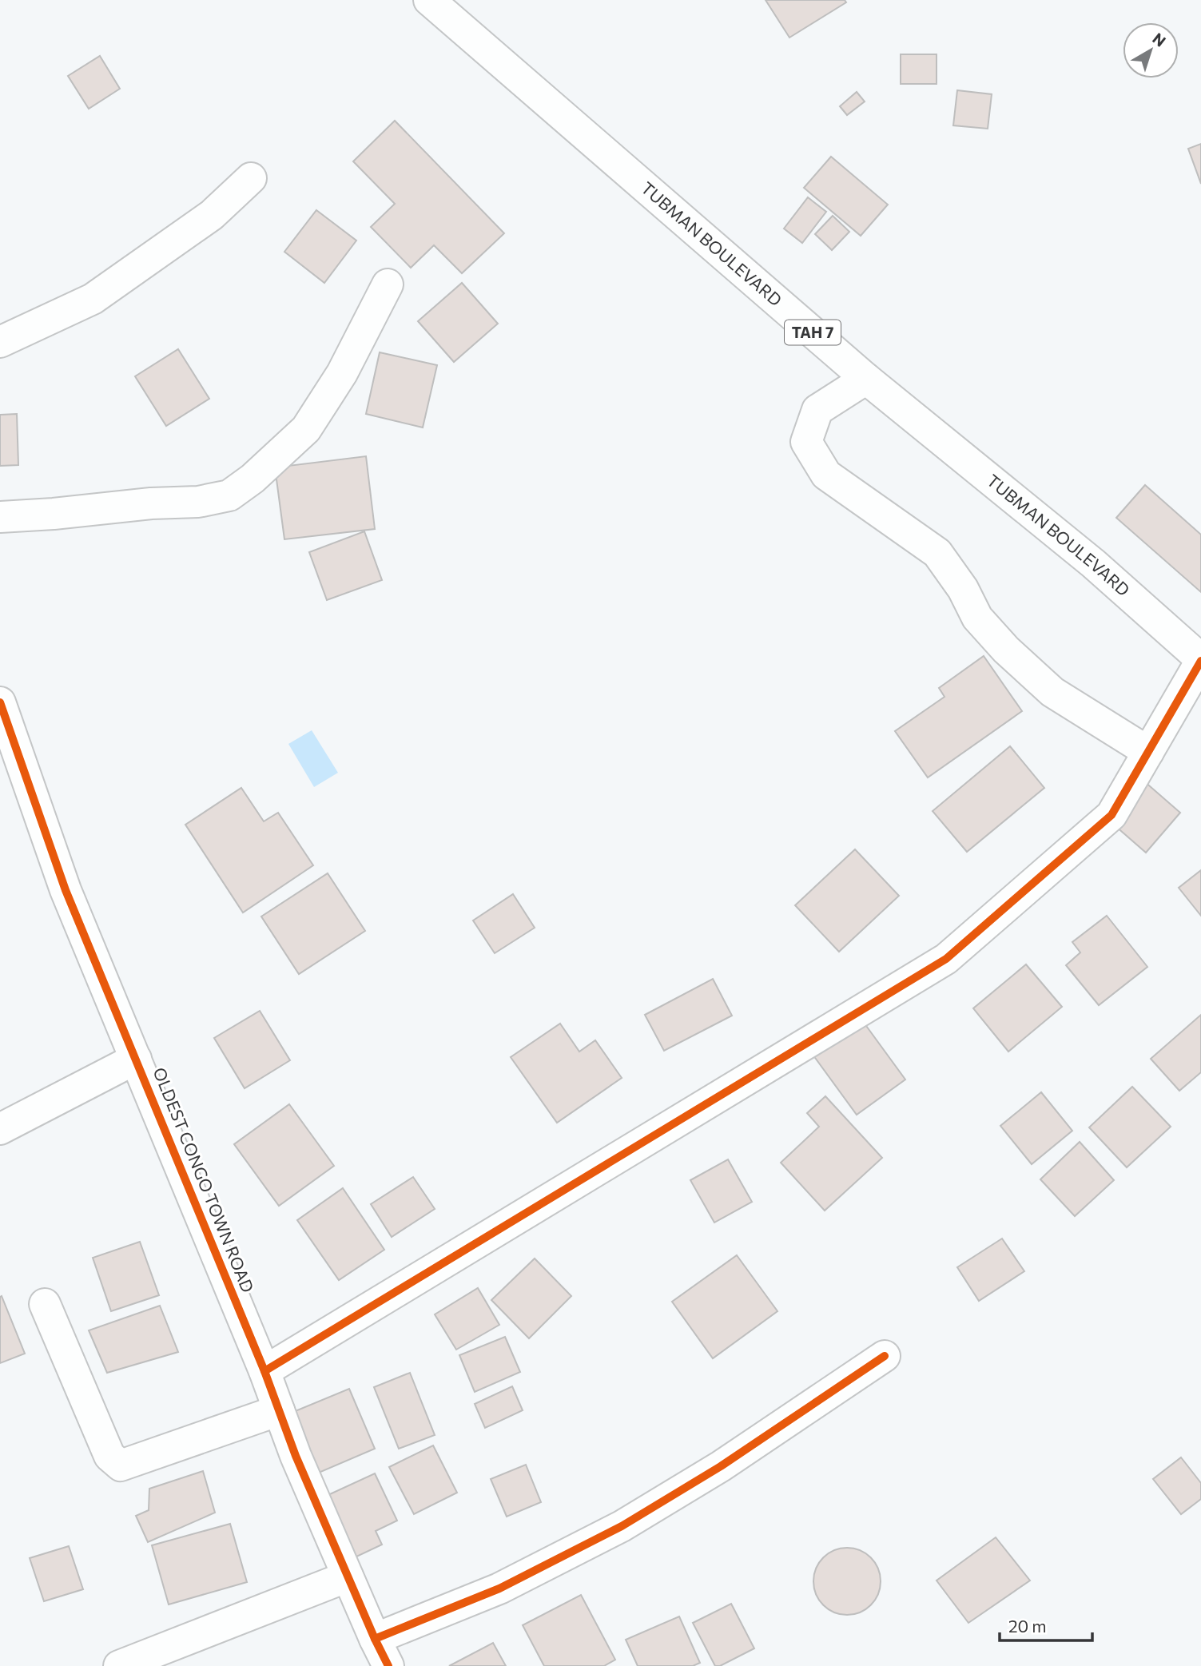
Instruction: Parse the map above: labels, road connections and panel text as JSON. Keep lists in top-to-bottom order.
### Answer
{
  "streets": {
    "main road": ["TUBMAN BOULEVARD", "TAH 7", "OLDEST CONGO TOWN ROAD"]
  },
  "scale_bar": "20 m",
  "north": "top right"
}
